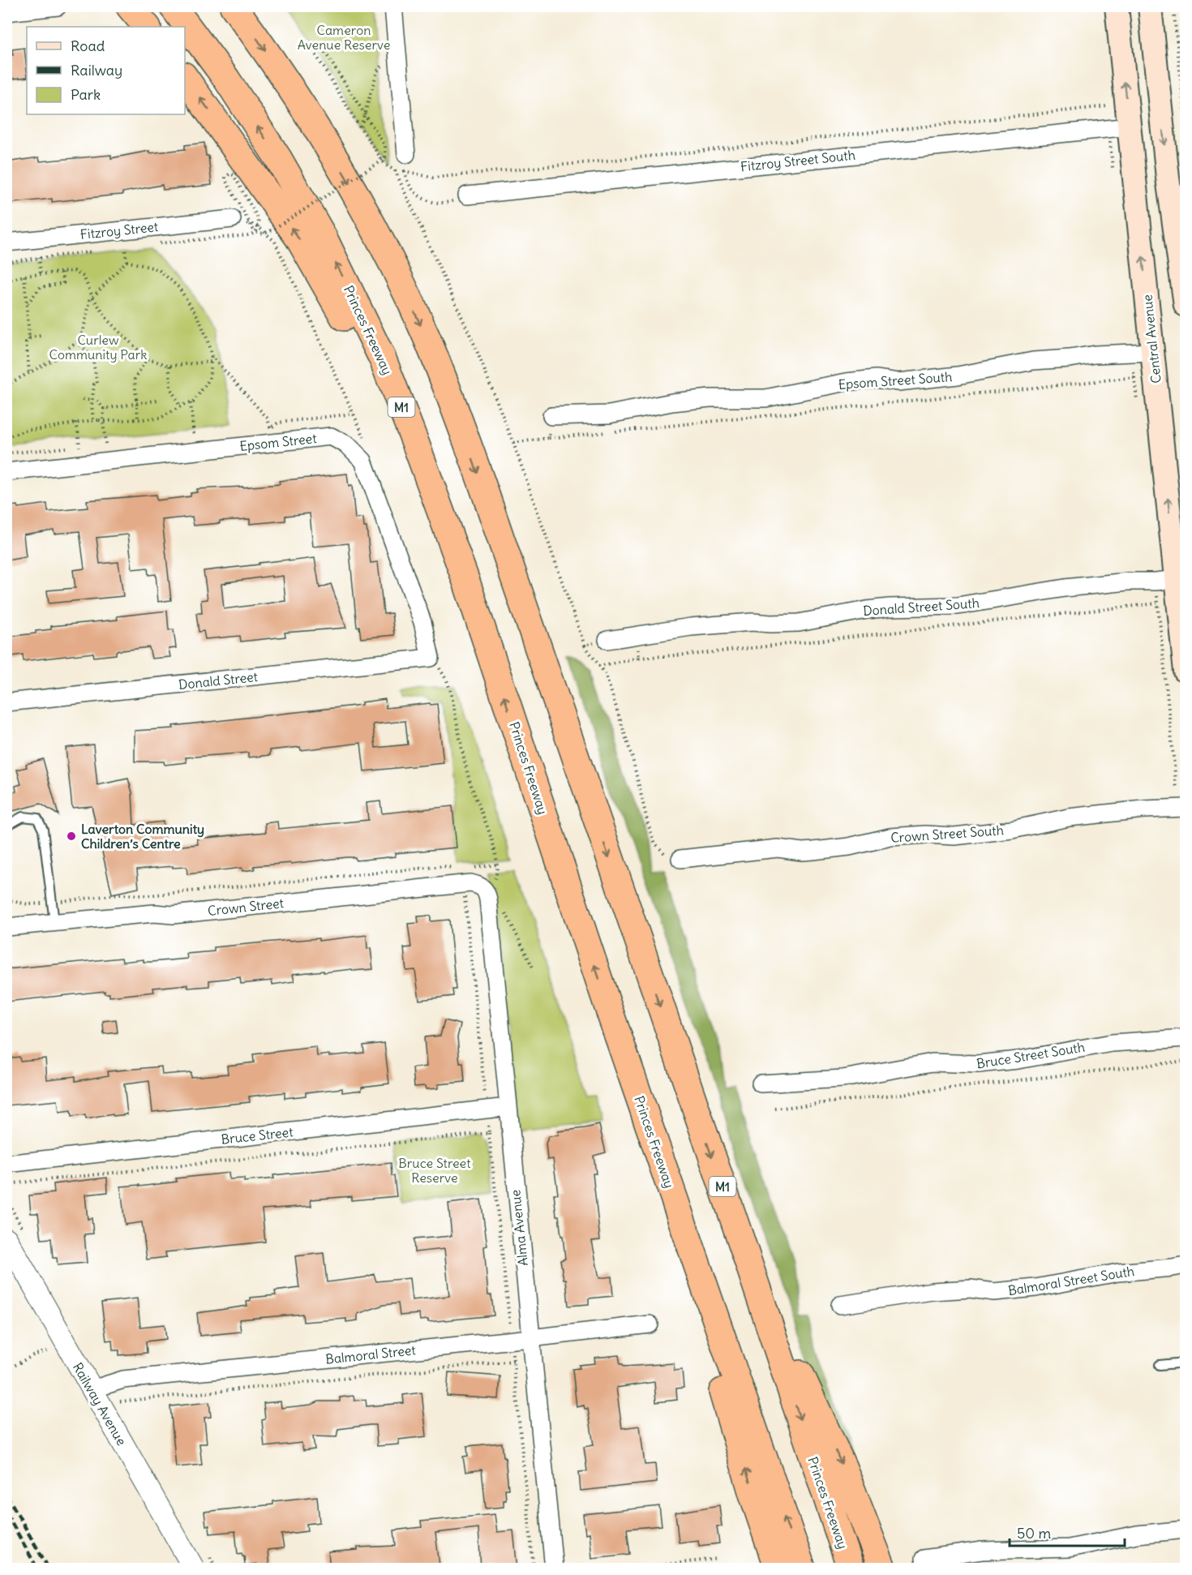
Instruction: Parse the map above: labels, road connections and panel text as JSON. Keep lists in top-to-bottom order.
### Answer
{
  "streets": {
    "highway": ["Princes Freeway", "M1"],
    "main road": ["Central Avenue"],
    "street": [
      "Fitzroy Street South",
      "Fitzroy Street",
      "Epsom Street South",
      "Epsom Street",
      "Donald Street South",
      "Donald Street",
      "Crown Street South",
      "Crown Street",
      "Bruce Street South",
      "Bruce Street",
      "Alma Avenue",
      "Balmoral Street South",
      "Balmoral Street",
      "Railway Avenue"
    ]
  },
  "crossings": [
    ["Fitzroy Street South", "Central Avenue"],
    ["Central Avenue", "Epsom Street South"],
    ["Central Avenue", "Donald Street South"],
    ["Epsom Street", "Donald Street"],
    ["Crown Street", "Alma Avenue"],
    ["Bruce Street", "Alma Avenue"],
    ["Alma Avenue", "Balmoral Street"],
    ["Balmoral Street", "Railway Avenue"]
  ],
  "parks": ["Cameron Avenue Reserve", "Curlew Community Park", "Bruce Street Reserve"],
  "places": ["Laverton Community Children’s Centre"],
  "legend": ["Road", "Railway", "Park"],
  "scale_bar": "50 m"
}
